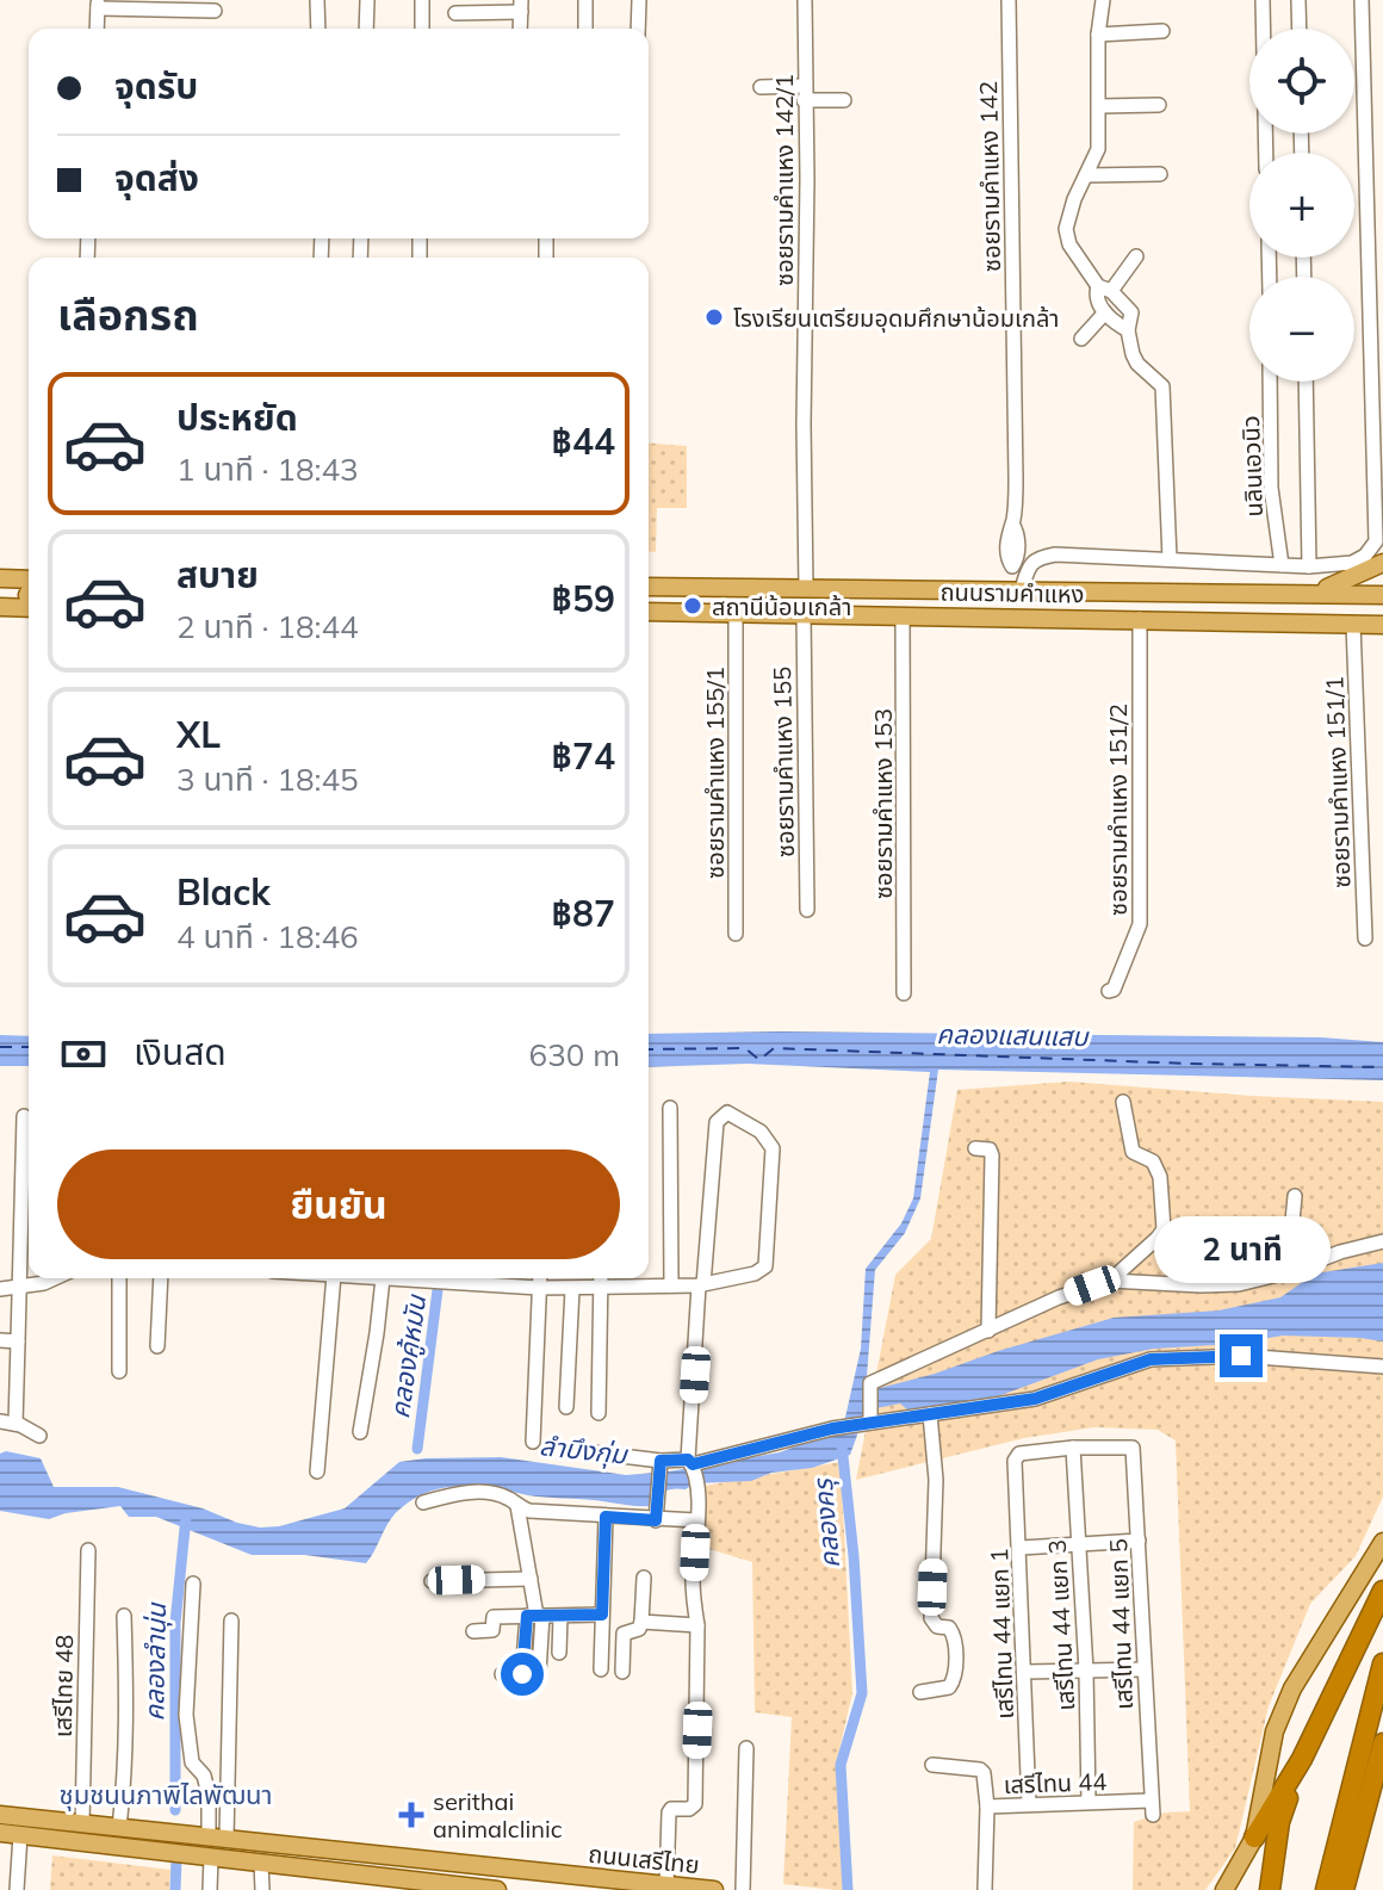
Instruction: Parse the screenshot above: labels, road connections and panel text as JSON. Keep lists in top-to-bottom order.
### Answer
{
  "streets": {
    "main road": ["ถนนรามคำแหง", "ถนนเสรีไทย"],
    "street": [
      "ซอยรามคำแหง 142",
      "ซอยรามคำแหง 142/1",
      "นลินเอวนิว",
      "ซอยรามคำแหง 155",
      "ซอยรามคำแหง 155/1",
      "ซอยรามคำแหง 151/1",
      "ซอยรามคำแหง 153",
      "ซอยรามคำแหง 151/2",
      "เสรีไทน 44 แยก 5",
      "เสรีไทน 44 แยก 3",
      "เสรีไทน 44 แยก 1",
      "เสรีไทย 48",
      "เสรีไทน 44"
    ]
  },
  "crossings": [
    ["ซอยรามคำแหง 142", "ถนนรามคำแหง"],
    ["ซอยรามคำแหง 142/1", "ถนนรามคำแหง"],
    ["นลินเอวนิว", "ถนนรามคำแหง"],
    ["ถนนรามคำแหง", "ซอยรามคำแหง 155"],
    ["ถนนรามคำแหง", "ซอยรามคำแหง 155/1"],
    ["ถนนรามคำแหง", "ซอยรามคำแหง 151/1"],
    ["ถนนรามคำแหง", "ซอยรามคำแหง 153"],
    ["ถนนรามคำแหง", "ซอยรามคำแหง 151/2"],
    ["เสรีไทน 44 แยก 5", "เสรีไทน 44 แยก 3"],
    ["เสรีไทน 44 แยก 5", "เสรีไทน 44 แยก 1"],
    ["เสรีไทน 44 แยก 5", "เสรีไทน 44"],
    ["เสรีไทน 44 แยก 3", "เสรีไทน 44 แยก 1"],
    ["เสรีไทน 44 แยก 3", "เสรีไทน 44"],
    ["เสรีไทน 44 แยก 1", "เสรีไทน 44"],
    ["เสรีไทย 48", "ถนนเสรีไทย"]
  ],
  "districts": ["ชุมชนนภาพิไลพัฒนา"],
  "water": [
    "คลองแสนแสบ",
    "คลองคู้หมัน",
    "ลำบึงกุ่ม",
    "คลองครุ",
    "คลองลำนุ่น"
  ],
  "places": {
    "other": ["โรงเรียนเตรียมอุดมศึกษาน้อมเกล้า", "สถานีน้อมเกล้า"],
    "health": ["serithai animalclinic"]
  },
  "page": {
    "map_buttons": ["+", "−"],
    "banner": ["จุดรับ", "จุดส่ง"],
    "heading": "เลือกรถ",
    "list": [
      {
        "name": "ประหยัด",
        "note": "1 นาที · 18:43",
        "value": "฿44"
      },
      {
        "name": "สบาย",
        "note": "2 นาที · 18:44",
        "value": "฿59"
      },
      {
        "name": "XL",
        "note": "3 นาที · 18:45",
        "value": "฿74"
      },
      {
        "name": "Black",
        "note": "4 นาที · 18:46",
        "value": "฿87"
      }
    ],
    "pay": ["เงินสด", "630 m"],
    "buttons": "ยืนยัน",
    "bubble": "2 นาที"
  }
}
